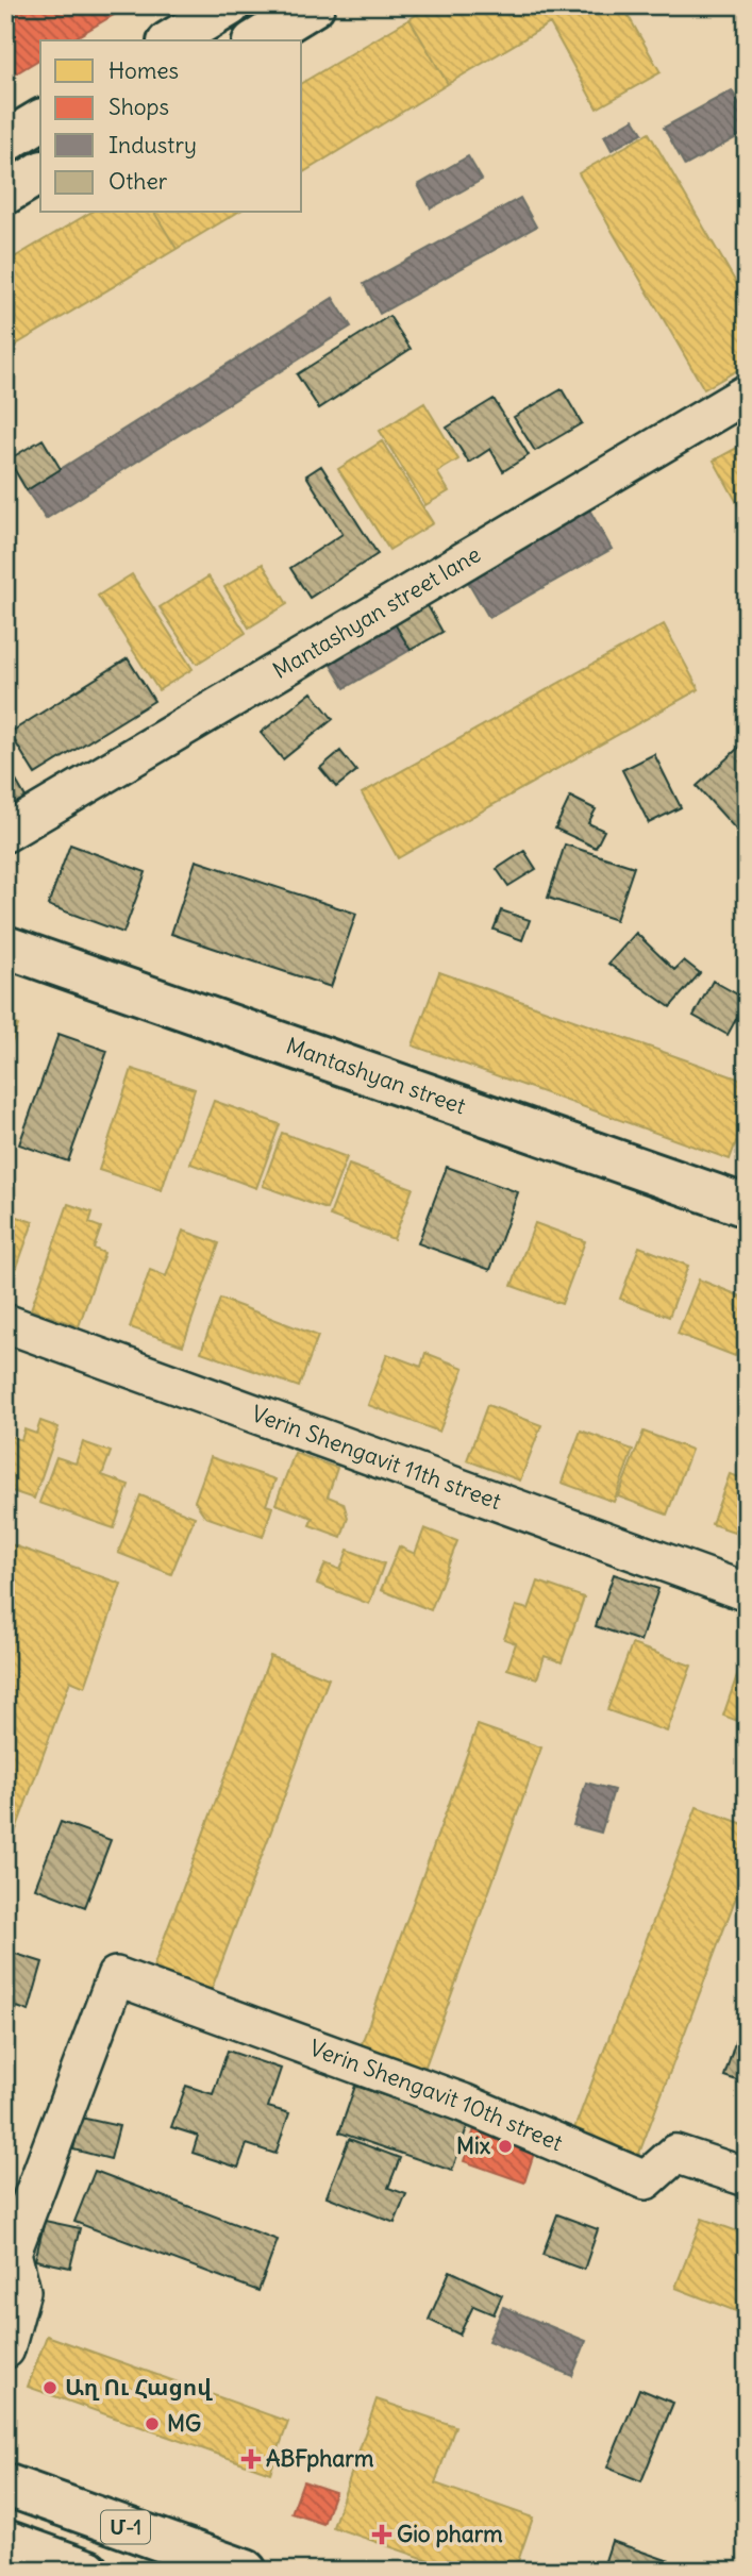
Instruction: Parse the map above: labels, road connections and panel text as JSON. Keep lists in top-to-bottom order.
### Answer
{
  "streets": {
    "street": [
      "Mantashyan street lane",
      "Mantashyan street",
      "Verin Shengavit 11th street",
      "Verin Shengavit 10th street",
      "Մ-1"
    ]
  },
  "places": {
    "other": ["Mix", "Աղ Ու Հացով", "MG"],
    "health": ["ABFpharm", "Gio pharm"]
  },
  "legend": [
    "Homes",
    "Shops",
    "Industry",
    "Other"
  ]
}
